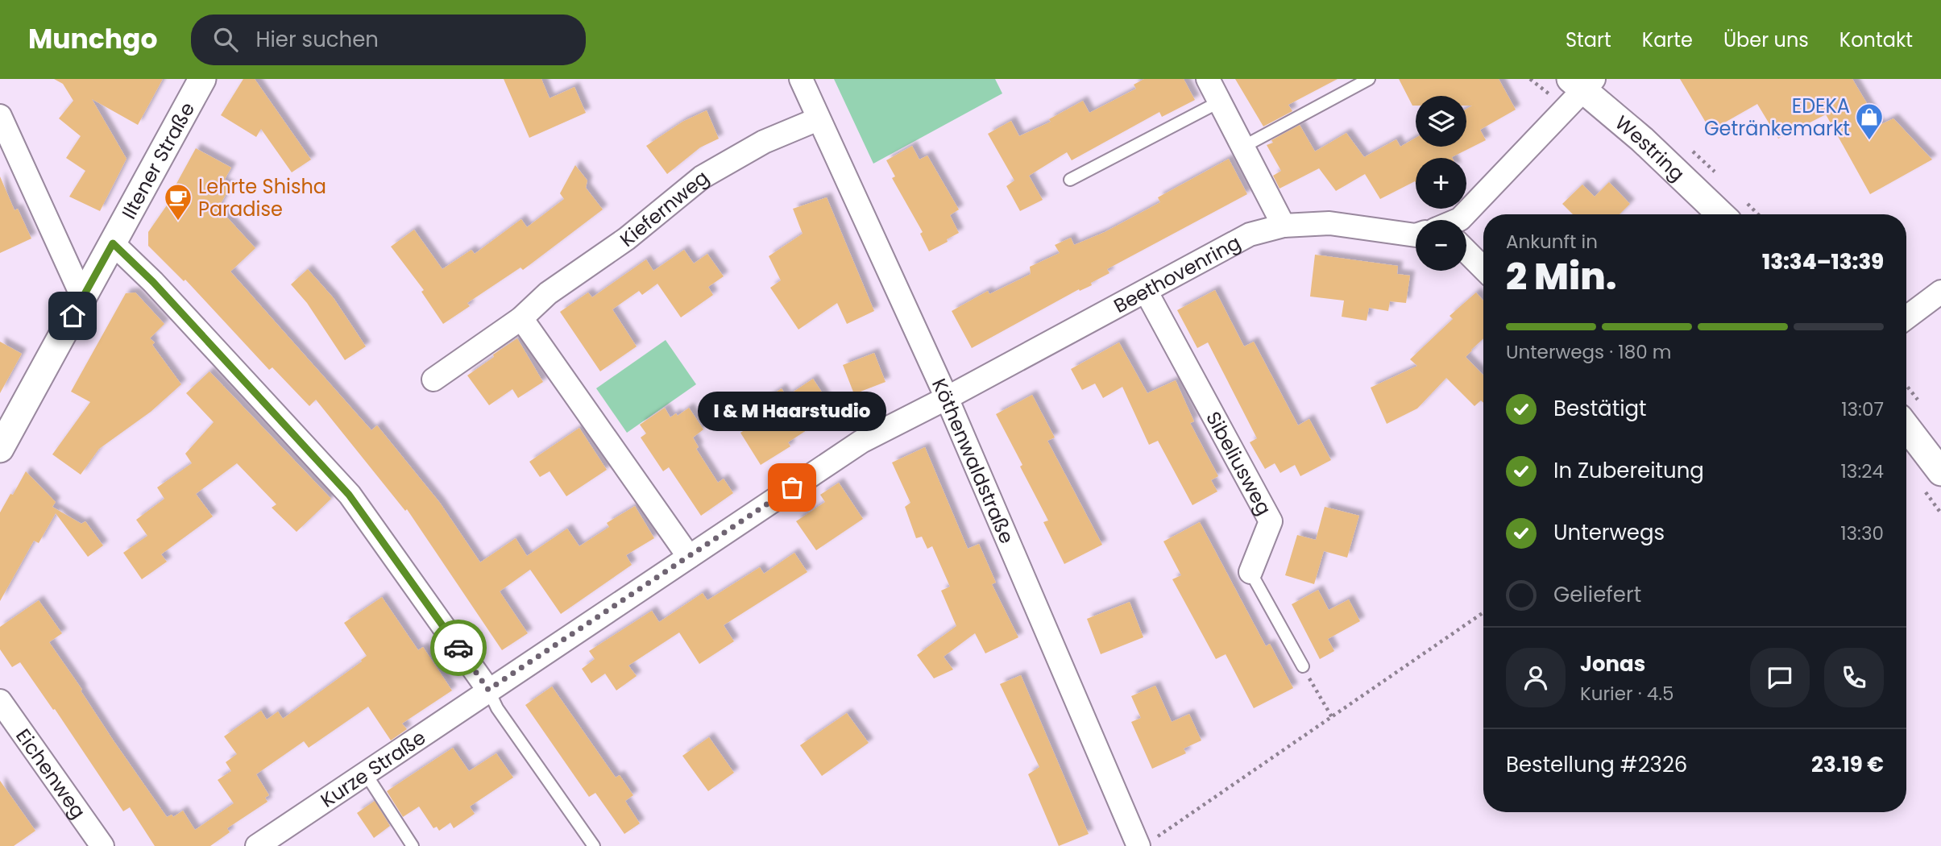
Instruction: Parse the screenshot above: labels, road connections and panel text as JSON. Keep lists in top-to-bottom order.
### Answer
{
  "streets": {
    "street": [
      "Westring",
      "Iltener Straße",
      "Kiefernweg",
      "Beethovenring",
      "Köthenwaldstraße",
      "Sibeliusweg",
      "Kurze Straße",
      "Eichenweg"
    ]
  },
  "crossings": [
    ["Kiefernweg", "Köthenwaldstraße"],
    ["Beethovenring", "Köthenwaldstraße"],
    ["Beethovenring", "Sibeliusweg"],
    ["Beethovenring", "Kurze Straße"],
    ["Köthenwaldstraße", "Kurze Straße"]
  ],
  "places": {
    "shop": ["EDEKA Getränkemarkt"],
    "cafe": ["Lehrte Shisha Paradise"],
    "other": ["I & M Haarstudio"]
  },
  "page": {
    "header": "Munchgo",
    "search": "Hier suchen",
    "nav": [
      "Start",
      "Karte",
      "Über uns",
      "Kontakt"
    ],
    "map_buttons": ["+", "−"],
    "heading": ["2 Min.", "Ankunft in", "13:34–13:39"],
    "panel": [
      "Jonas",
      "Kurier · 4.5",
      "Bestellung #2326",
      "23.19 €"
    ],
    "bar": "Unterwegs · 180 m",
    "list": [
      ["Bestätigt", "13:07"],
      ["In Zubereitung", "13:24"],
      ["Unterwegs", "13:30"],
      "Geliefert"
    ],
    "bubble": "I & M Haarstudio"
  }
}
